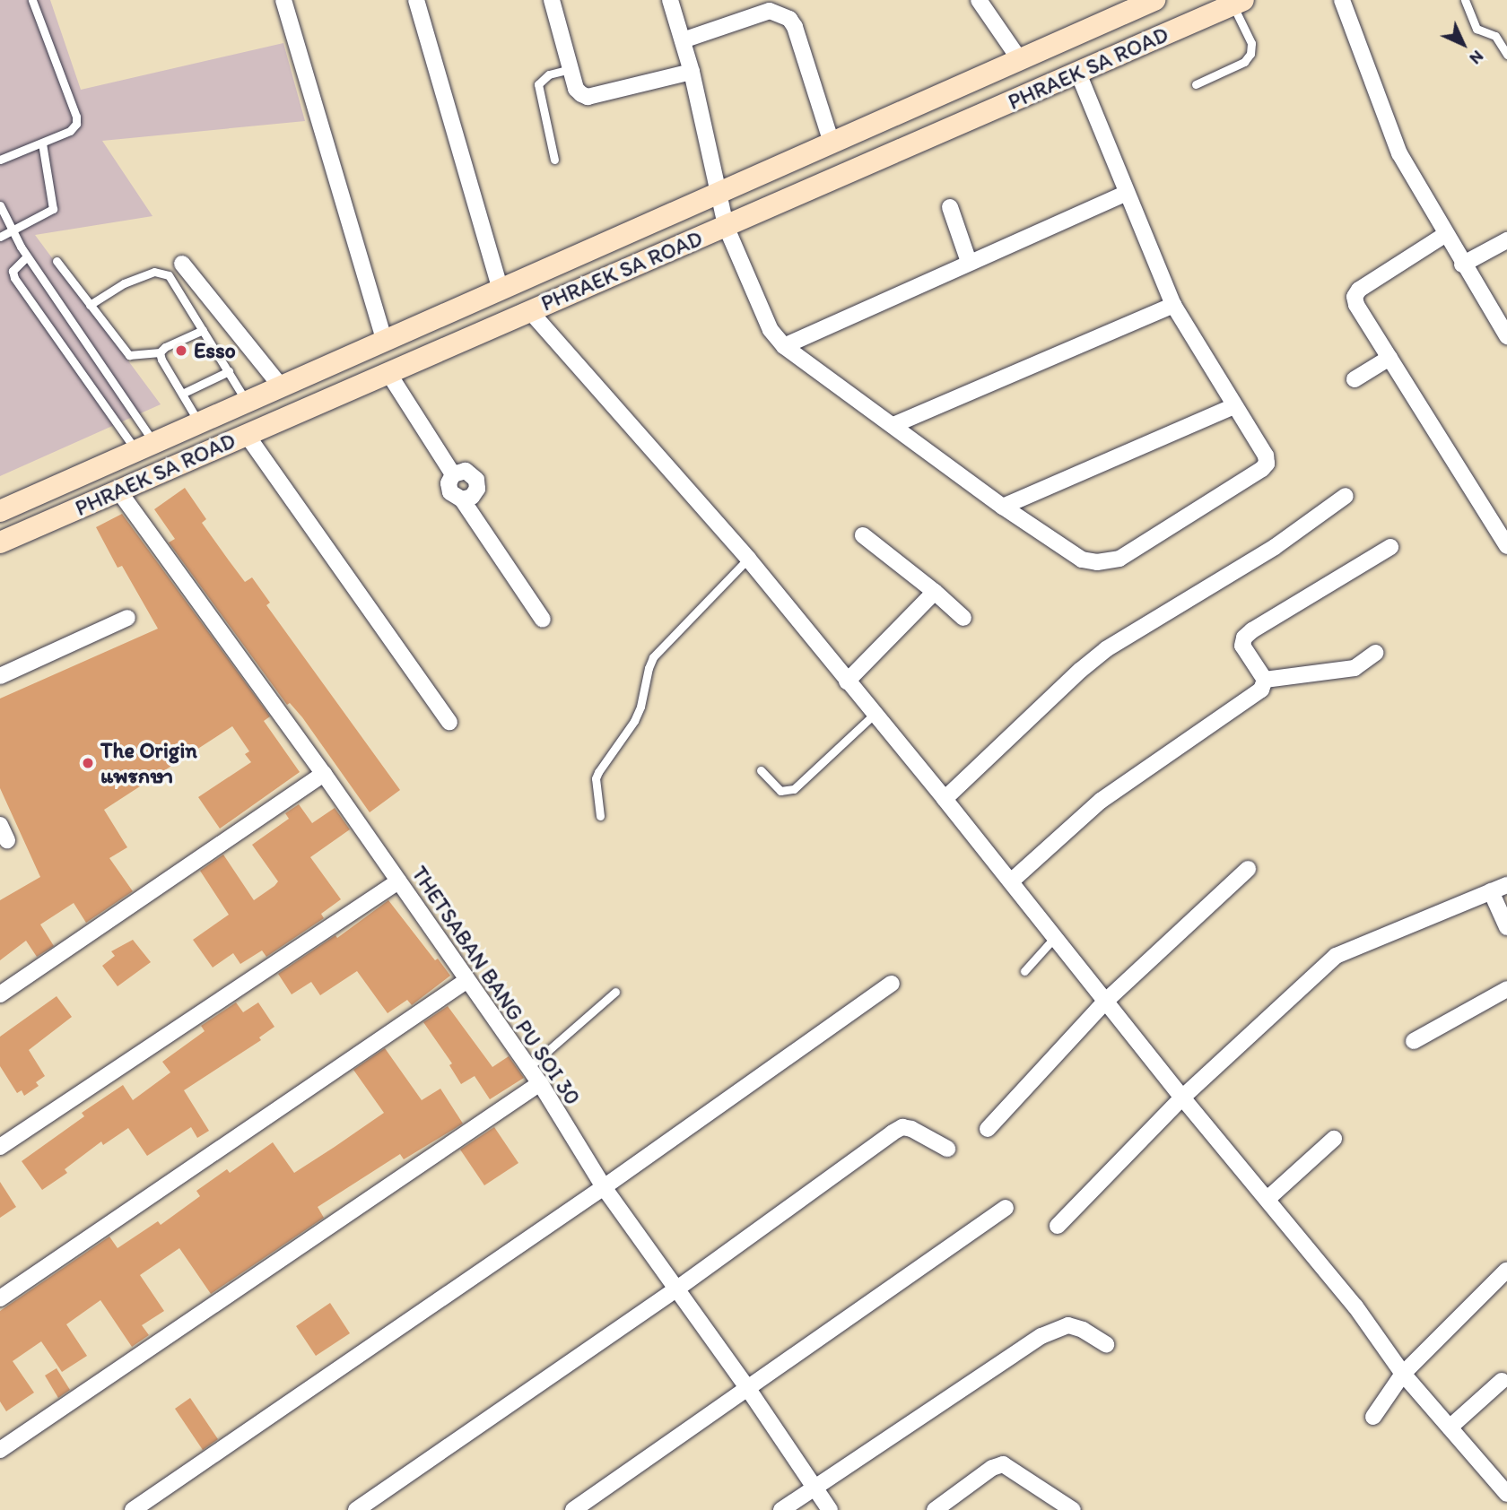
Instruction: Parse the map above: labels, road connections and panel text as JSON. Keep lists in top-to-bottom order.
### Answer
{
  "streets": {
    "main road": ["PHRAEK SA ROAD"],
    "street": ["THETSABAN BANG PU SOI 30"]
  },
  "crossings": [
    ["PHRAEK SA ROAD", "THETSABAN BANG PU SOI 30"]
  ],
  "places": ["Esso", "The Origin แพรกษา"],
  "north": "bottom right"
}
